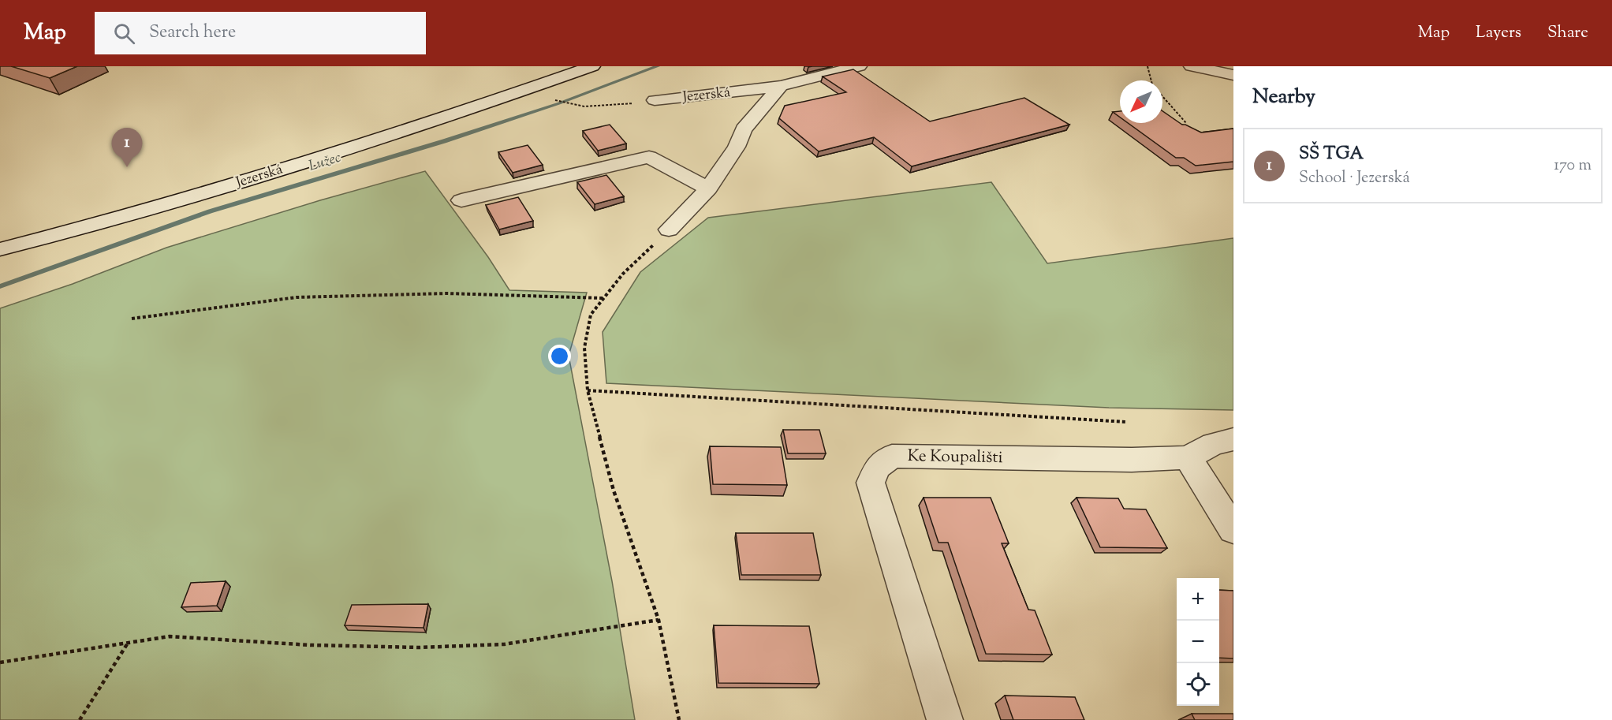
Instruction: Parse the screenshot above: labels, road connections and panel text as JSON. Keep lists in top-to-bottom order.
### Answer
{
  "streets": {
    "street": ["Jezerská", "Ke Koupališti"]
  },
  "water": ["Lužec"],
  "north": "bottom left",
  "page": {
    "header": "Map",
    "search": "Search here",
    "nav": ["Map", "Layers", "Share"],
    "heading": "Nearby",
    "pins": "1",
    "list": [
      {
        "mark": "1",
        "name": "SŠ TGA",
        "note": "School · Jezerská",
        "value": "170 m"
      }
    ],
    "map_buttons": ["+", "−"]
  }
}
